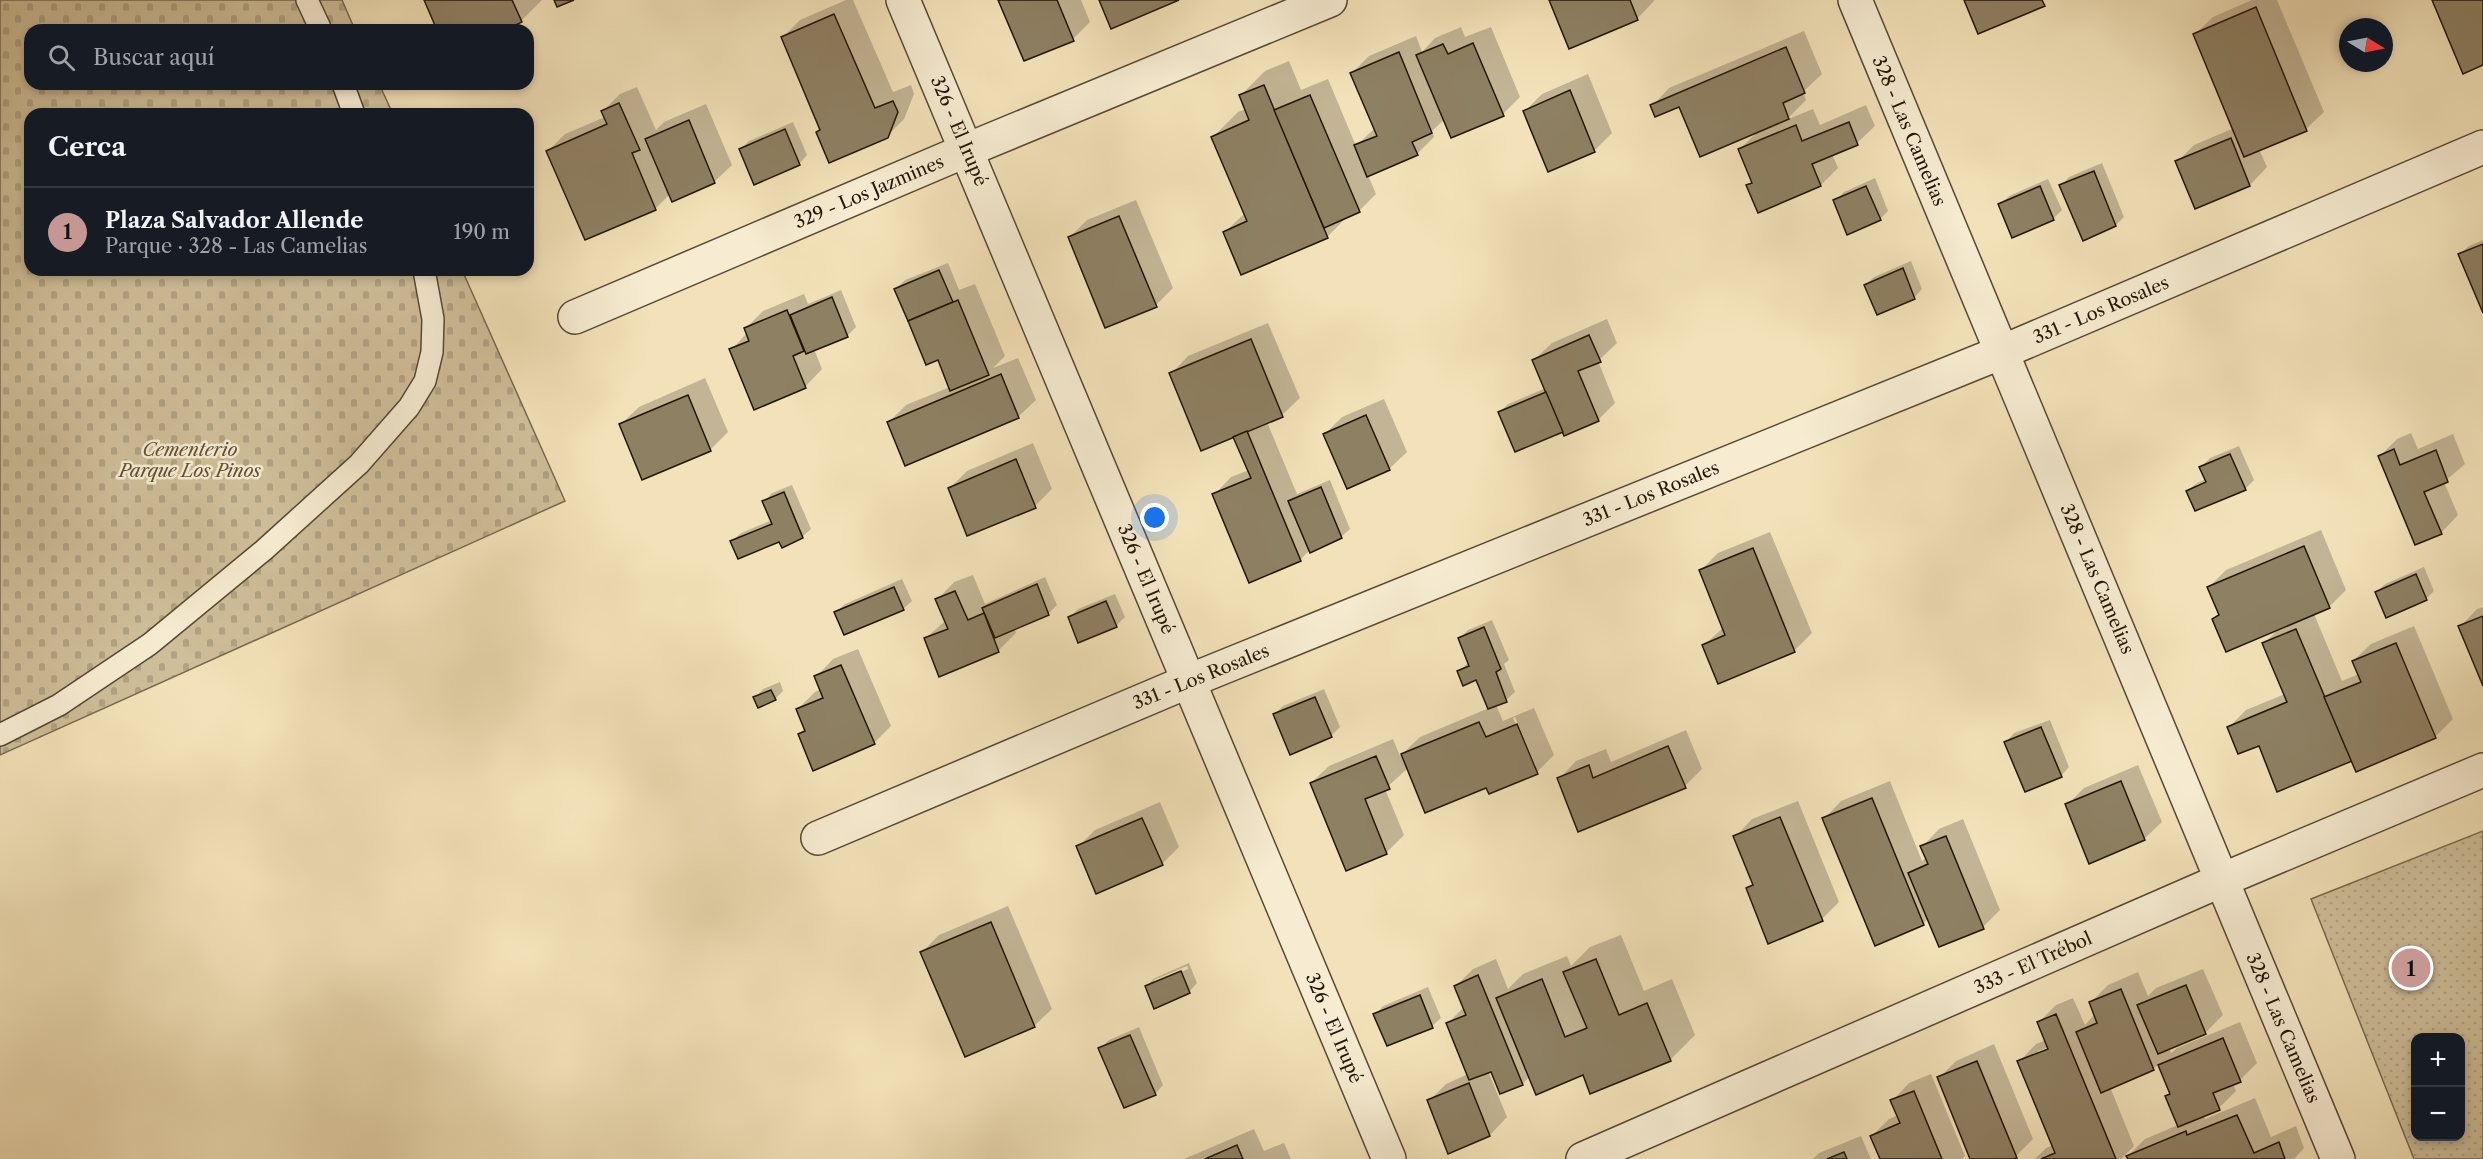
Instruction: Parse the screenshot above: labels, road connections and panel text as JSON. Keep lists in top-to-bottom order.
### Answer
{
  "streets": {
    "street": [
      "326 - El Irupé",
      "328 - Las Camelias",
      "329 - Los Jazmines",
      "331 - Los Rosales",
      "333 - El Trébol"
    ]
  },
  "crossings": [
    ["326 - El Irupé", "329 - Los Jazmines"],
    ["326 - El Irupé", "331 - Los Rosales"],
    ["328 - Las Camelias", "331 - Los Rosales"],
    ["328 - Las Camelias", "333 - El Trébol"]
  ],
  "parks": ["Cementerio Parque Los Pinos"],
  "north": "right",
  "page": {
    "search": "Buscar aquí",
    "heading": "Cerca",
    "list": [
      {
        "mark": "1",
        "name": "Plaza Salvador Allende",
        "note": "Parque · 328 - Las Camelias",
        "value": "190 m"
      }
    ],
    "pins": "1",
    "map_buttons": ["+", "−"]
  }
}
